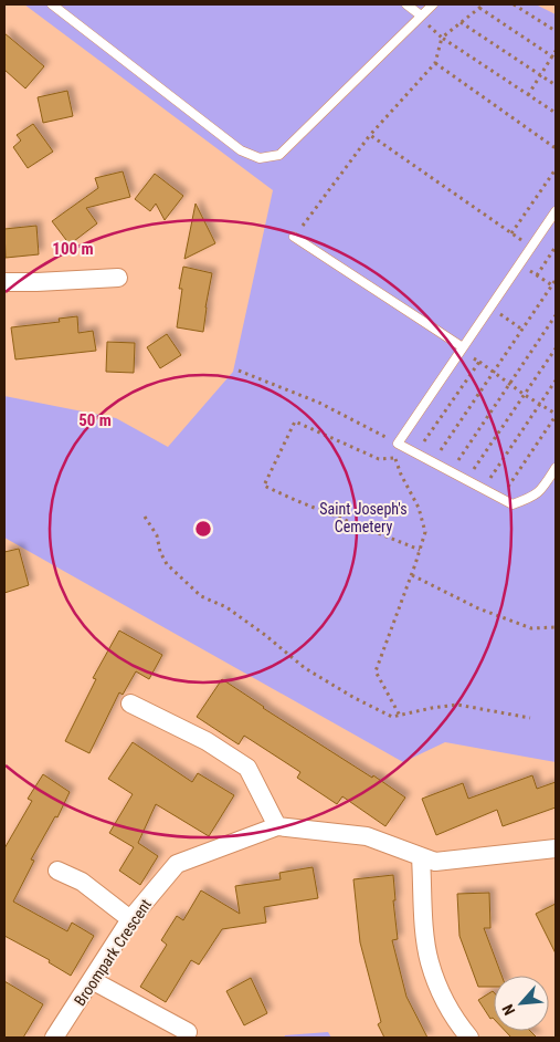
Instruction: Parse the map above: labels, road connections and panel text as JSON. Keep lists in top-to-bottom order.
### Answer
{
  "streets": {
    "street": ["Broompark Crescent"]
  },
  "parks": ["Saint Joseph's Cemetery"],
  "north": "bottom left",
  "rings": ["100 m", "50 m"]
}
